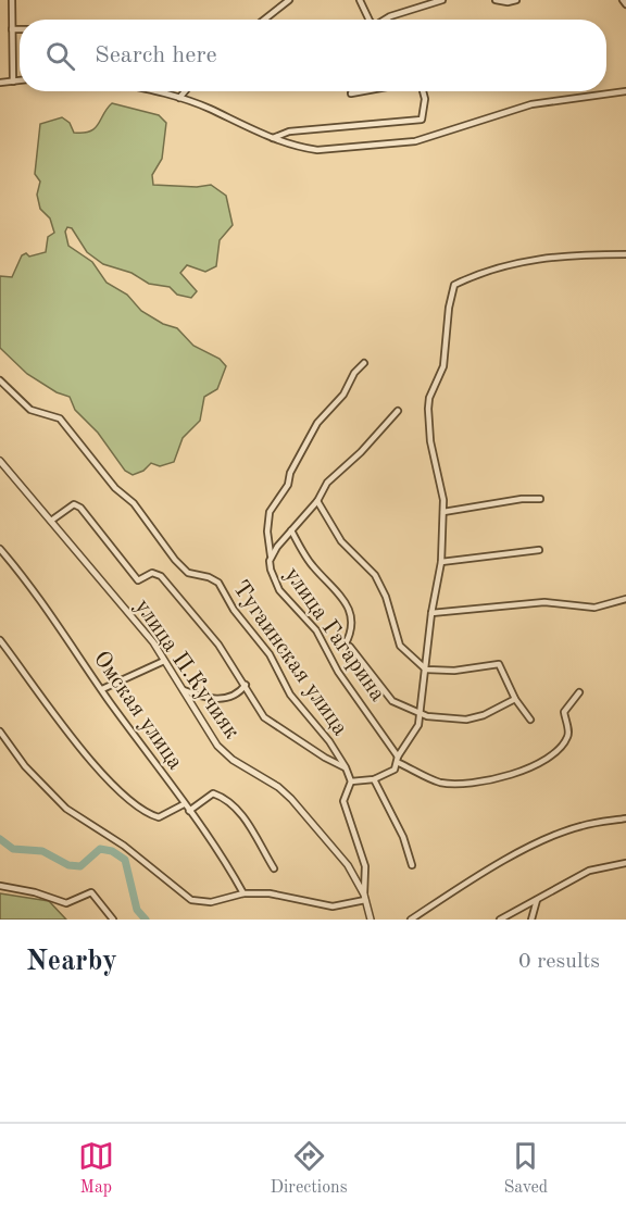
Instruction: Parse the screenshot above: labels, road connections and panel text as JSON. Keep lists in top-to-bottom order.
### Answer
{
  "streets": {
    "street": [
      "улица Гагарина",
      "Тугаинская улица",
      "улица П.Кучияк",
      "Омская улица"
    ]
  },
  "crossings": [
    ["Тугаинская улица", "улица П.Кучияк"]
  ],
  "page": {
    "search": "Search here",
    "heading": ["Nearby", "0 results"],
    "nav": ["Map", "Directions", "Saved"]
  }
}
